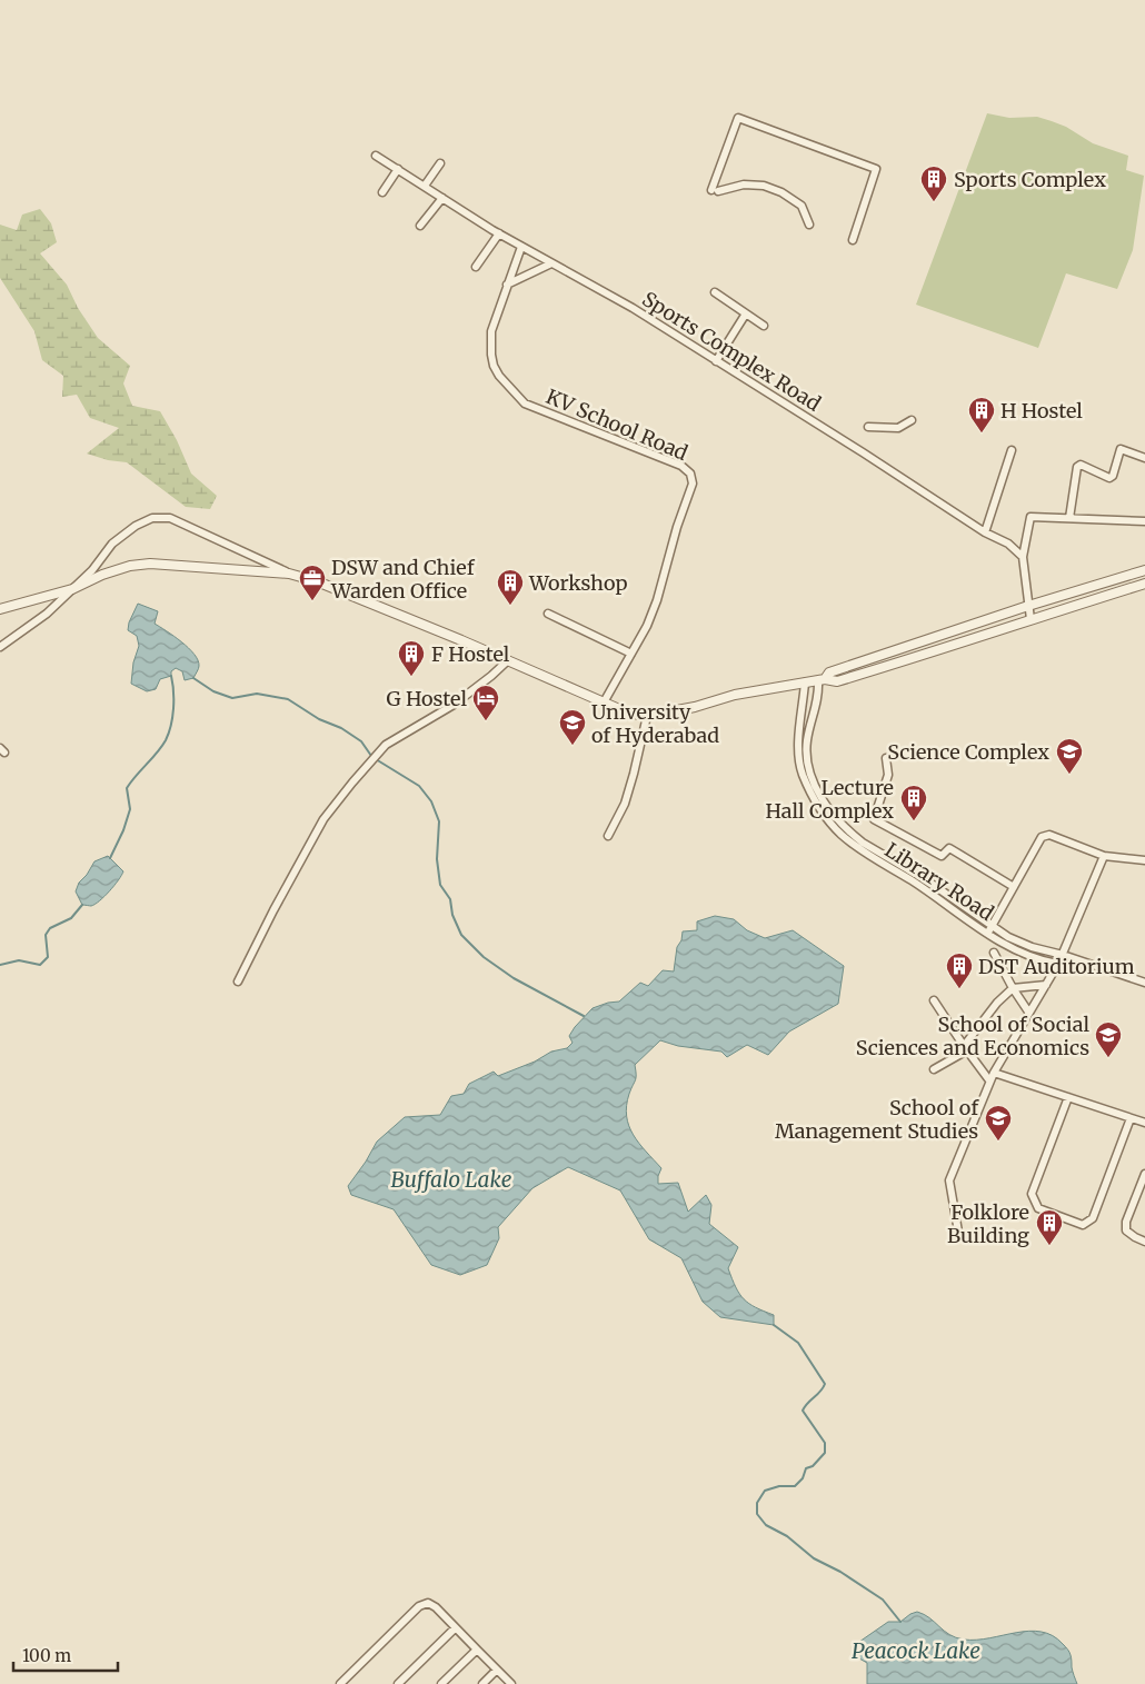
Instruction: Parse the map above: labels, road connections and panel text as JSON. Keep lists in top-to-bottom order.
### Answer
{
  "streets": {
    "street": ["Sports Complex Road", "KV School Road", "Library Road"]
  },
  "crossings": [
    ["Sports Complex Road", "KV School Road"]
  ],
  "water": ["Buffalo Lake", "Peacock Lake"],
  "places": {
    "building": [
      "Sports Complex",
      "H Hostel",
      "Workshop",
      "F Hostel",
      "Lecture Hall Complex",
      "DST Auditorium",
      "Folklore Building"
    ],
    "office": ["DSW and Chief Warden Office"],
    "hotel": ["G Hostel"],
    "school or university": [
      "University of Hyderabad",
      "Science Complex",
      "School of Social Sciences and Economics",
      "School of Management Studies"
    ]
  },
  "scale_bar": "100 m"
}
